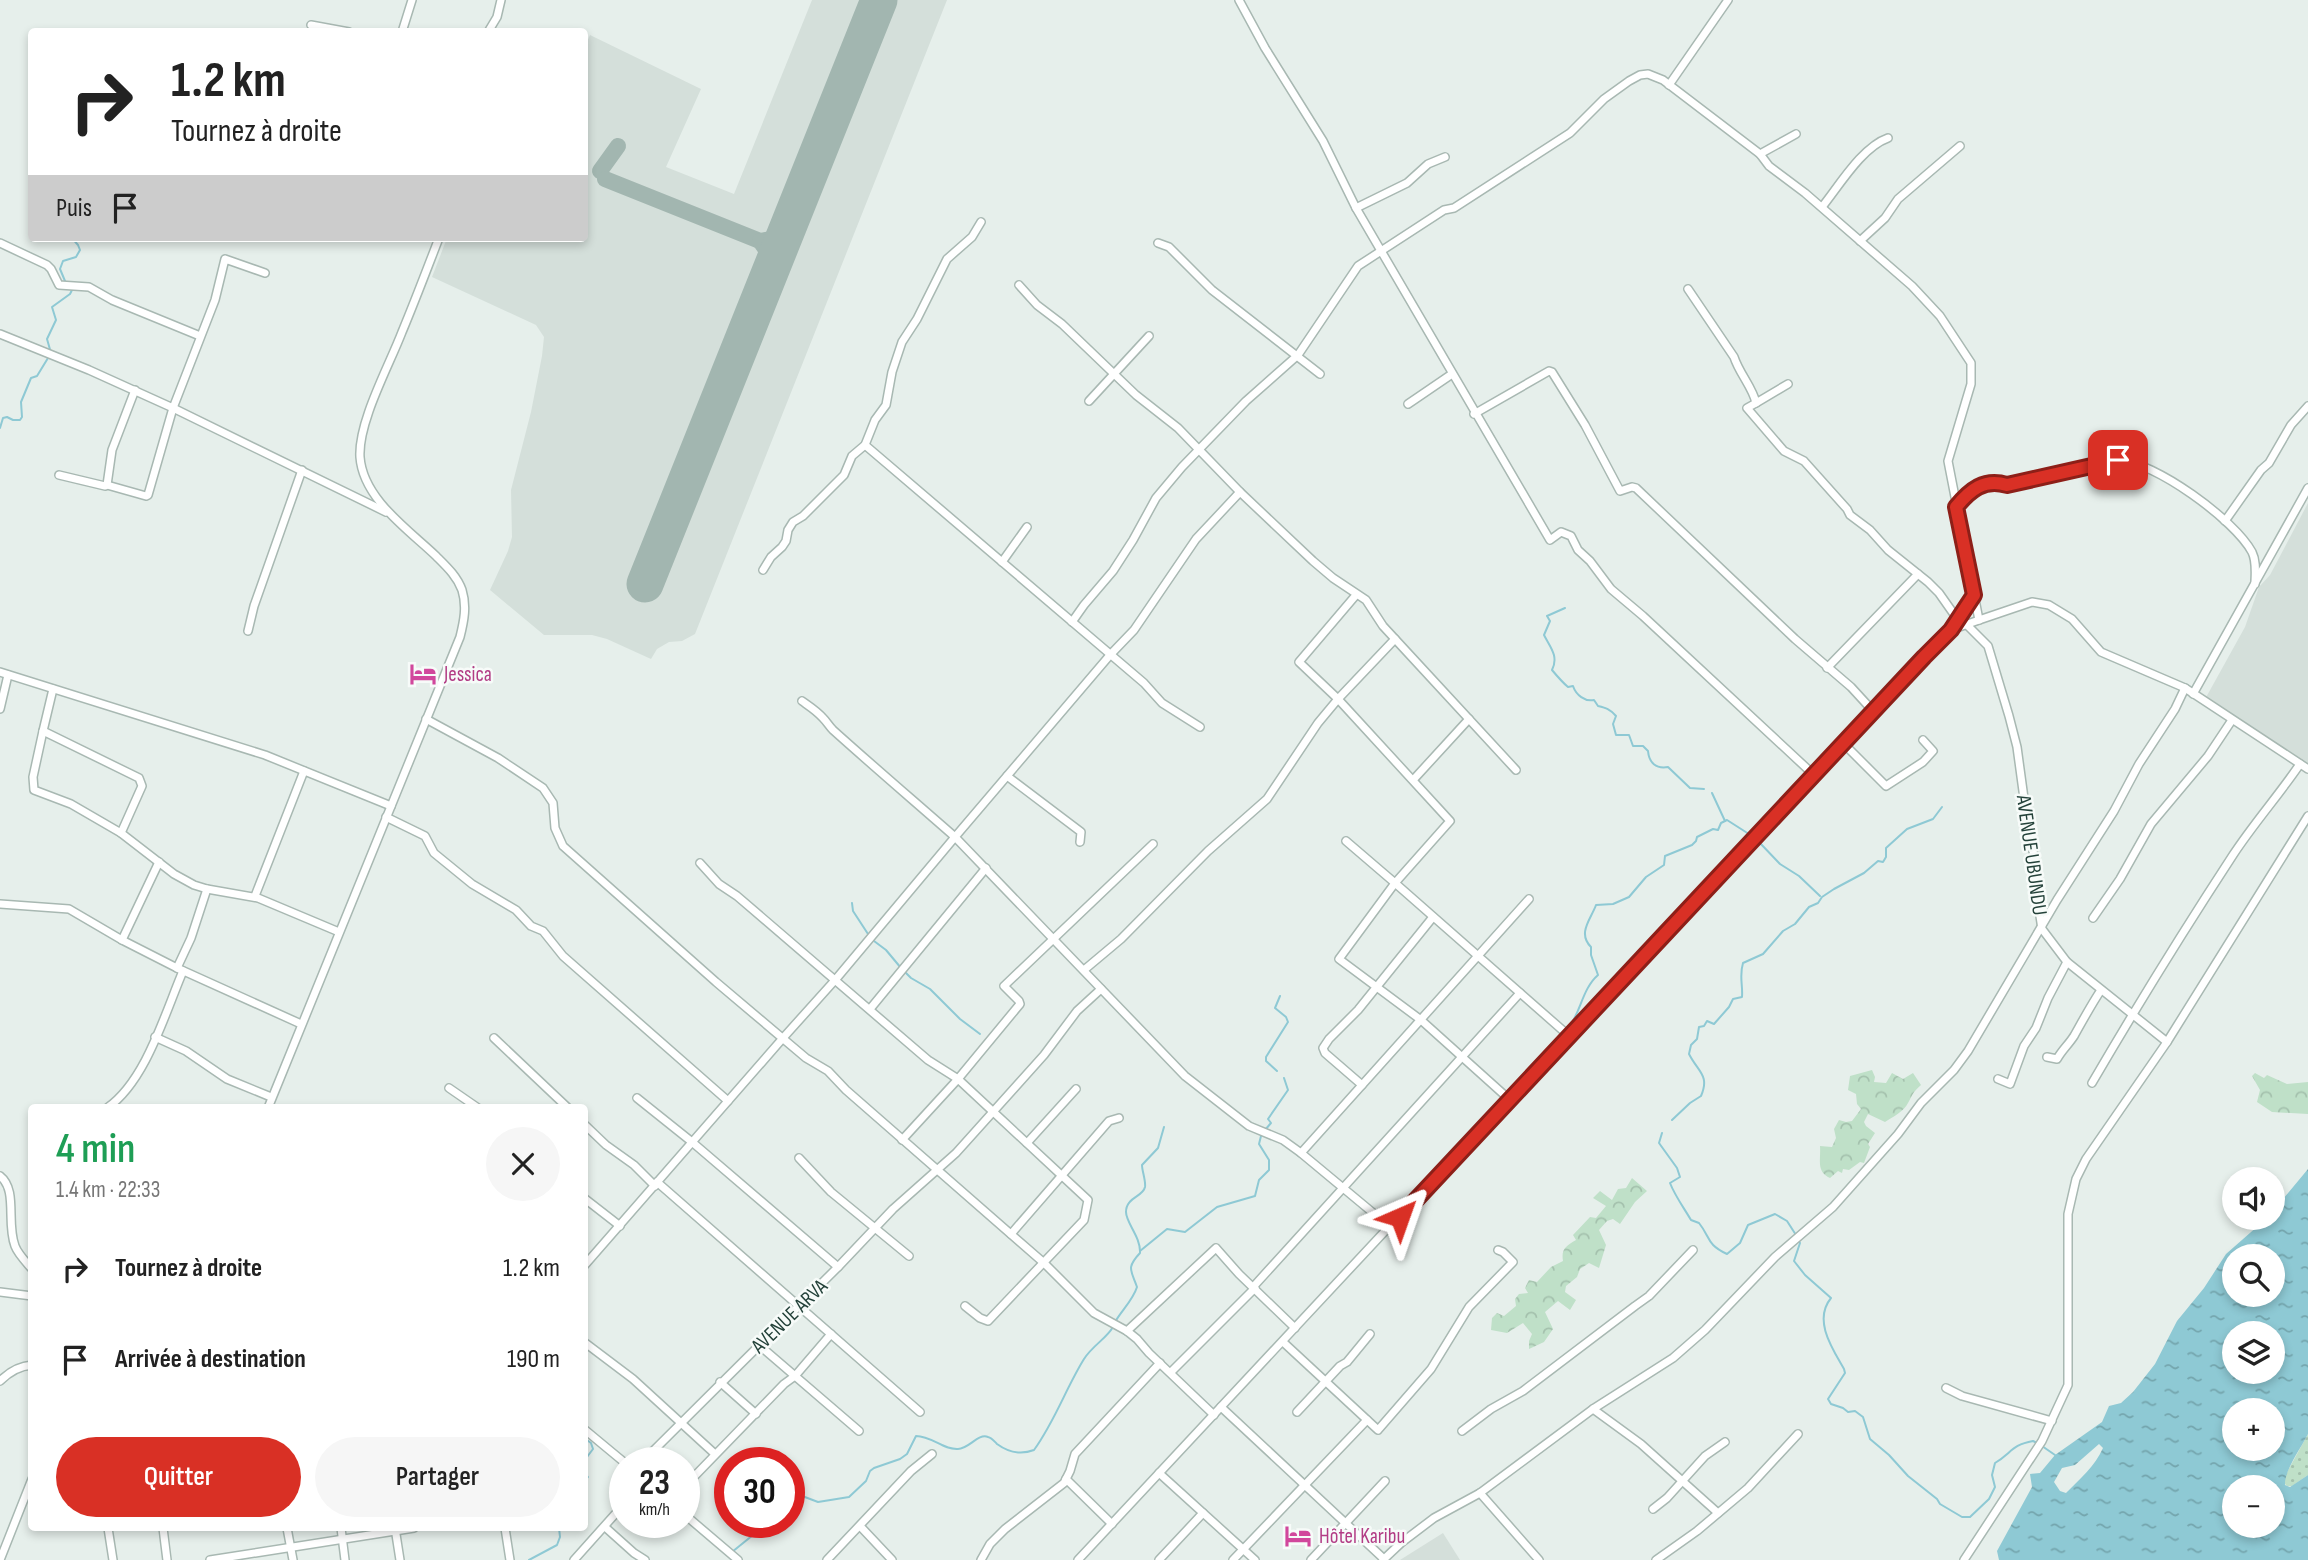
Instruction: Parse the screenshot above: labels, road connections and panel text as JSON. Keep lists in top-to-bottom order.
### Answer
{
  "streets": {
    "street": ["AVENUE UBUNDU", "AVENUE ARVA"]
  },
  "places": {
    "hotel": ["Jessica", "Hôtel Karibu"]
  },
  "page": {
    "turn": ["1.2 km", "Tournez à droite"],
    "then": "Puis",
    "heading": ["4 min", "1.4 km · 22:33"],
    "map_buttons": ["+", "−"],
    "list": [
      {
        "name": "Tournez à droite",
        "value": "1.2 km"
      },
      {
        "name": "Arrivée à destination",
        "value": "190 m"
      }
    ],
    "buttons": ["Quitter", "Partager"],
    "speed": "23 km/h",
    "limit": "30"
  }
}
